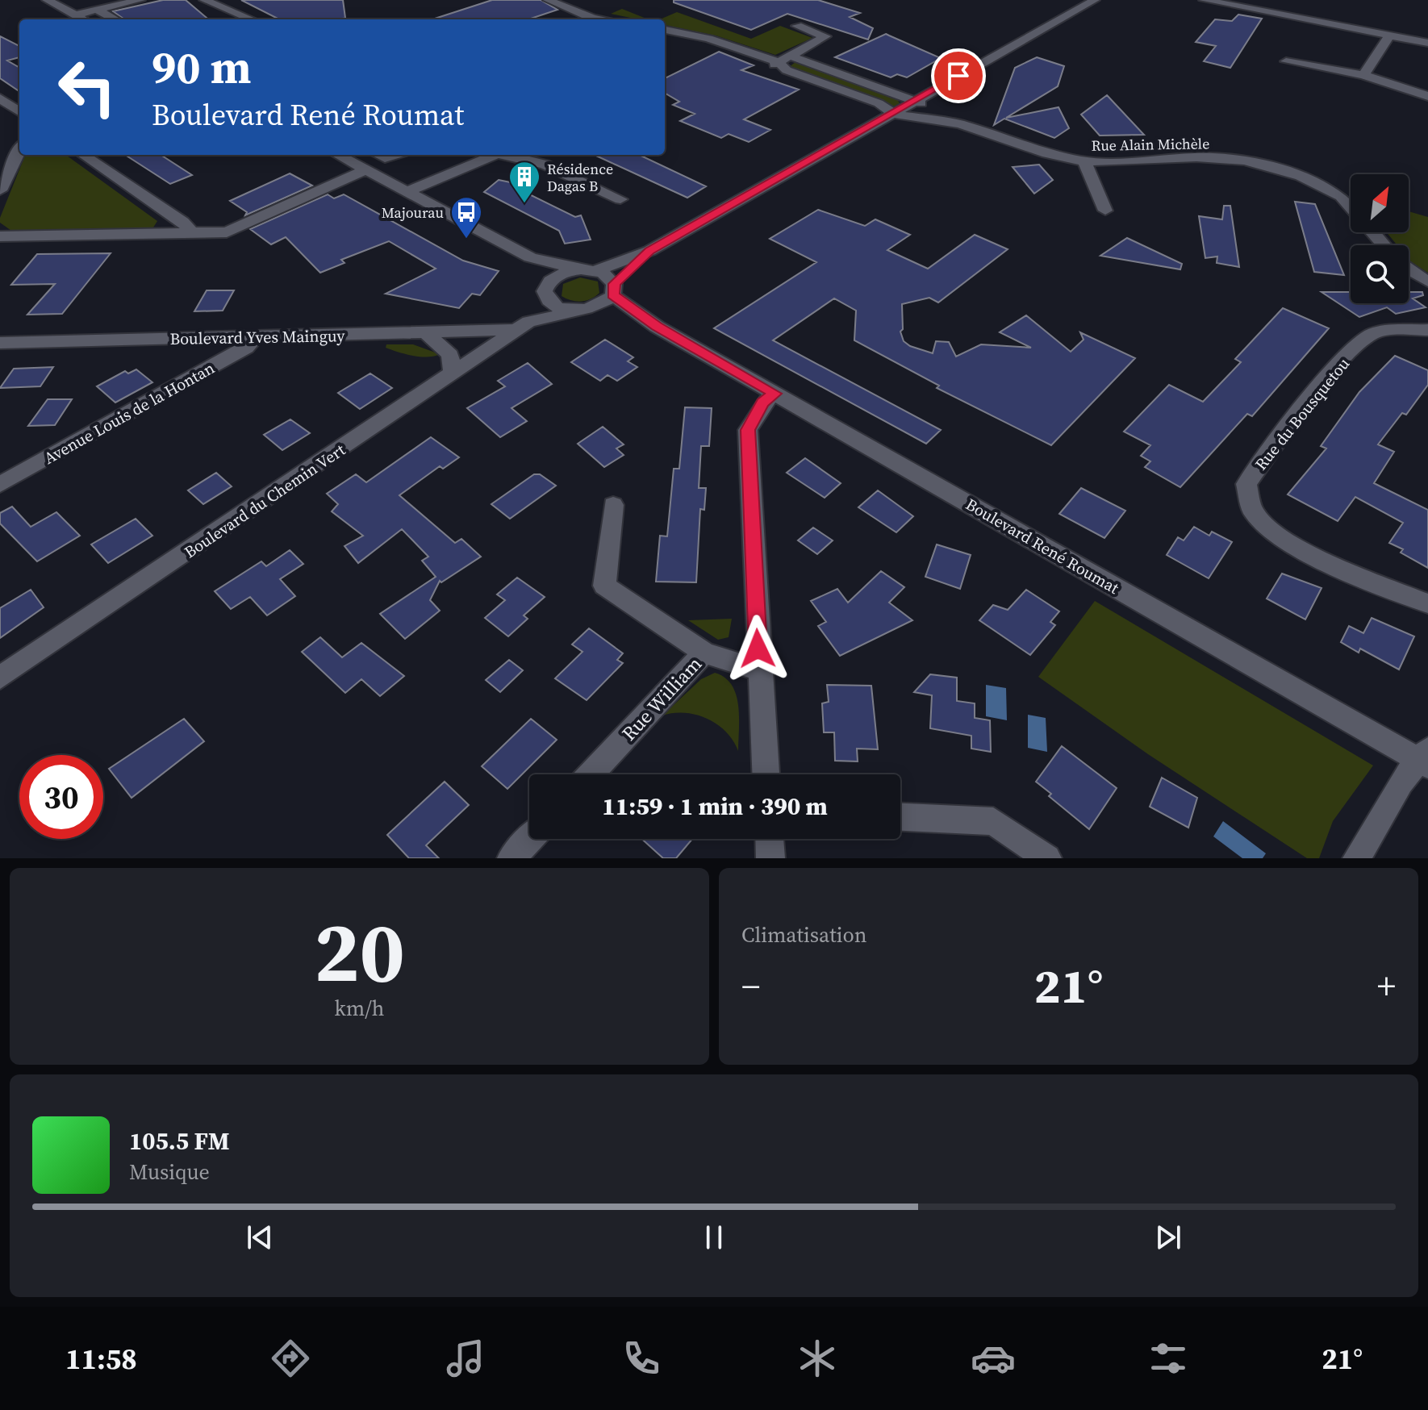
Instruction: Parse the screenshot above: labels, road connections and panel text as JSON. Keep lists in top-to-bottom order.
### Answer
{
  "streets": {
    "street": [
      "Rue Alain Michèle",
      "Boulevard Yves Mainguy",
      "Avenue Louis de la Hontan",
      "Rue du Bousquetou",
      "Boulevard du Chemin Vert",
      "Boulevard René Roumat",
      "Rue William"
    ]
  },
  "crossings": [
    ["Boulevard Yves Mainguy", "Avenue Louis de la Hontan"],
    ["Boulevard Yves Mainguy", "Boulevard du Chemin Vert"],
    ["Boulevard du Chemin Vert", "Boulevard René Roumat"]
  ],
  "places": {
    "building": ["Résidence Dagas B"],
    "bus stop": ["Majourau"]
  },
  "north": "top right",
  "page": {
    "turn": ["90 m", "Boulevard René Roumat"],
    "limit": "30",
    "trip": "11:59 · 1 min · 390 m",
    "tile": [
      ["20", "km/h"],
      "Climatisation"
    ],
    "heat": ["−", "21°", "+"],
    "song": ["105.5 FM", "Musique"],
    "tabs": ["11:58", "21°"]
  }
}
